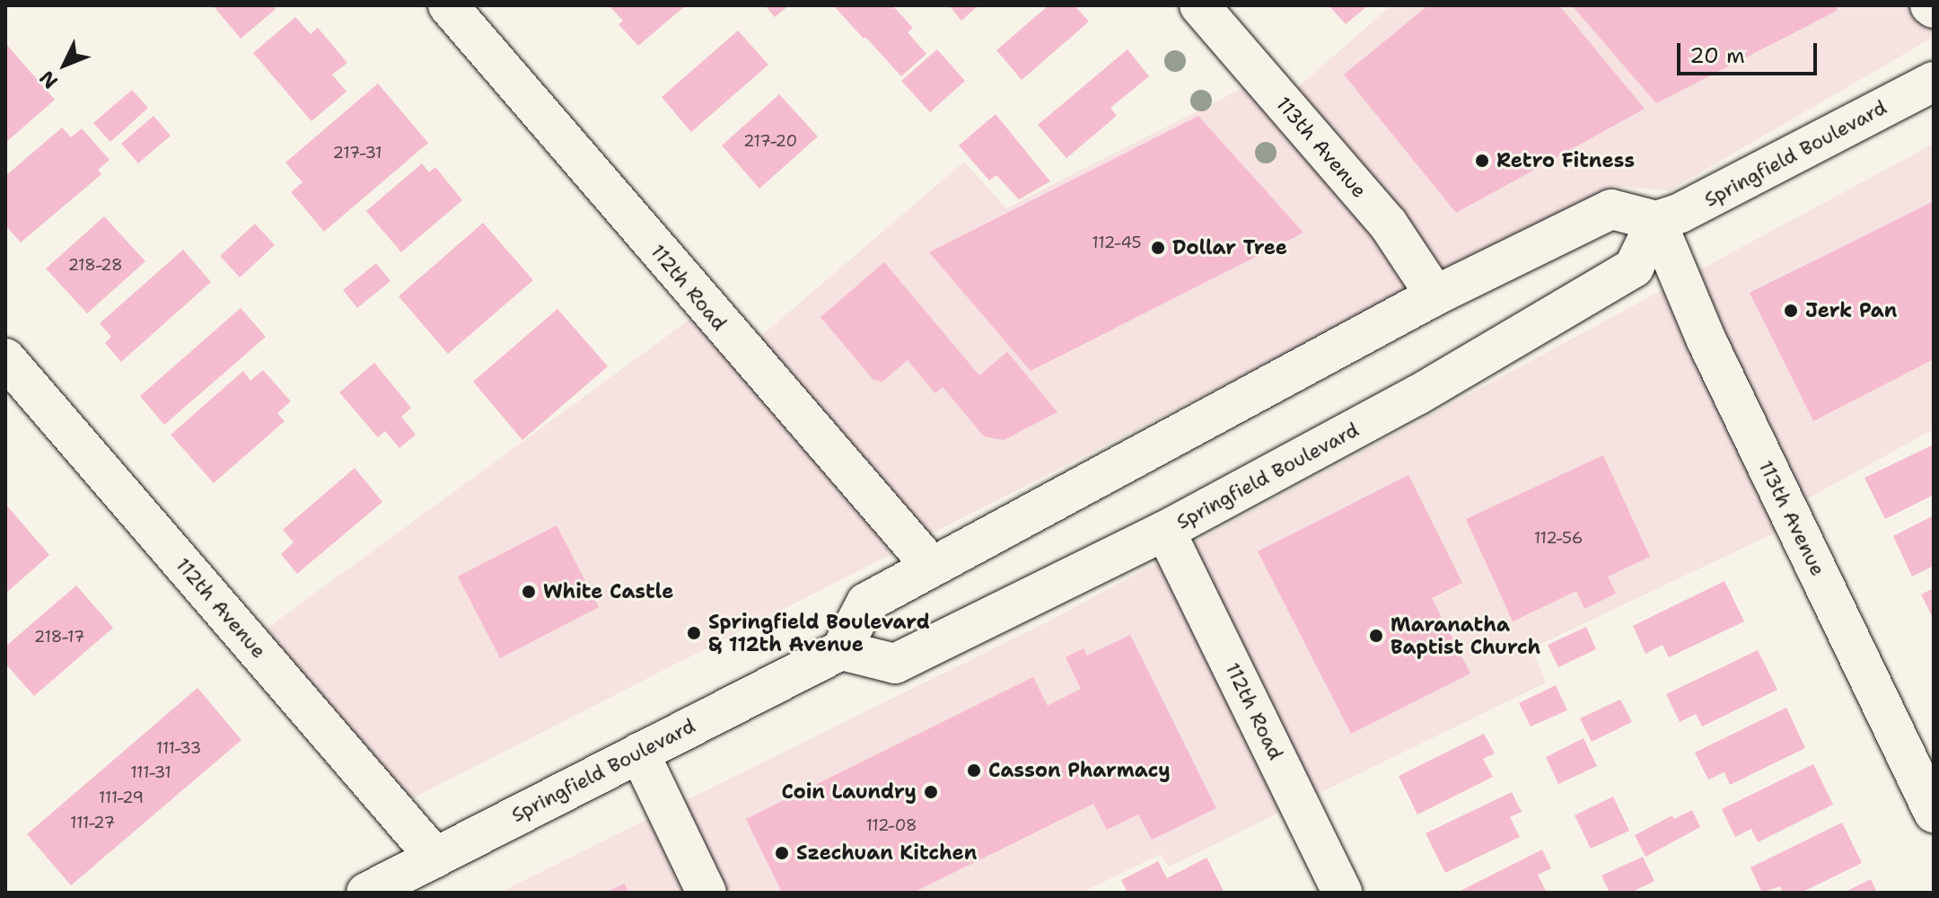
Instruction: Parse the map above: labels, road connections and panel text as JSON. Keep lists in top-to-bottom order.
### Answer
{
  "streets": {
    "street": [
      "113th Avenue",
      "Springfield Boulevard",
      "112th Road",
      "112th Avenue"
    ]
  },
  "crossings": [
    ["113th Avenue", "Springfield Boulevard"],
    ["Springfield Boulevard", "112th Road"],
    ["Springfield Boulevard", "112th Avenue"]
  ],
  "places": [
    "Retro Fitness",
    "Dollar Tree",
    "Jerk Pan",
    "White Castle",
    "Springfield Boulevard & 112th Avenue",
    "Maranatha Baptist Church",
    "Casson Pharmacy",
    "Coin Laundry",
    "Szechuan Kitchen"
  ],
  "house_numbers": [
    "217-20",
    "217-31",
    "112-45",
    "218-28",
    "112-56",
    "218-17",
    "111-33",
    "111-31",
    "111-29",
    "111-27",
    "112-08"
  ],
  "scale_bar": "20 m",
  "north": "bottom left"
}
